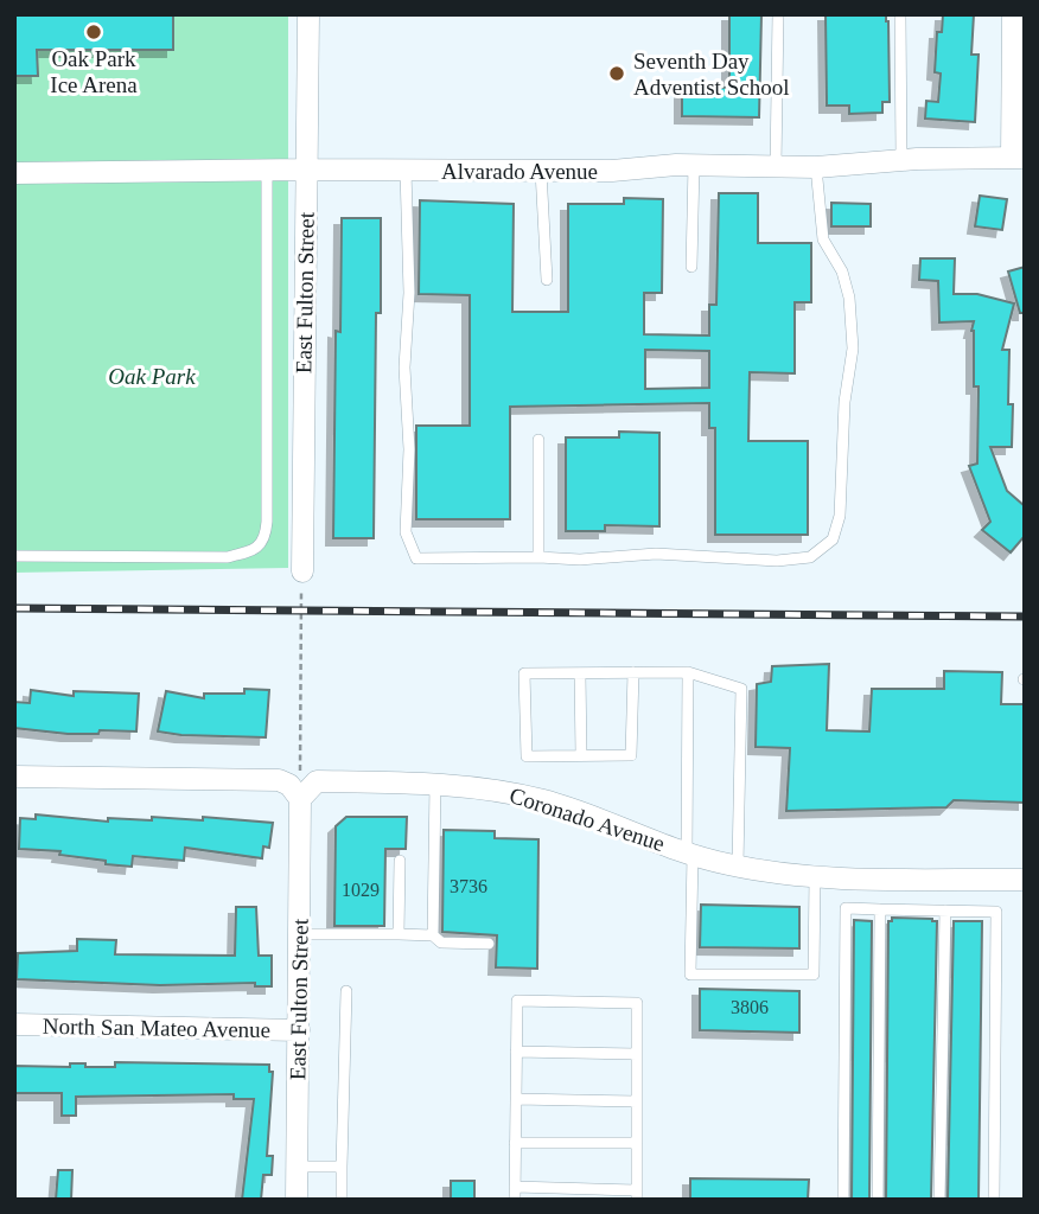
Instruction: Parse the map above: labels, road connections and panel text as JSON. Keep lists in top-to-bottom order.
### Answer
{
  "streets": {
    "street": [
      "Alvarado Avenue",
      "East Fulton Street",
      "Coronado Avenue",
      "North San Mateo Avenue"
    ]
  },
  "crossings": [
    ["Alvarado Avenue", "East Fulton Street"],
    ["East Fulton Street", "Coronado Avenue"],
    ["East Fulton Street", "North San Mateo Avenue"]
  ],
  "parks": ["Oak Park"],
  "places": ["Oak Park Ice Arena", "Seventh Day Adventist School"],
  "house_numbers": ["3736", "1029", "3806"]
}
